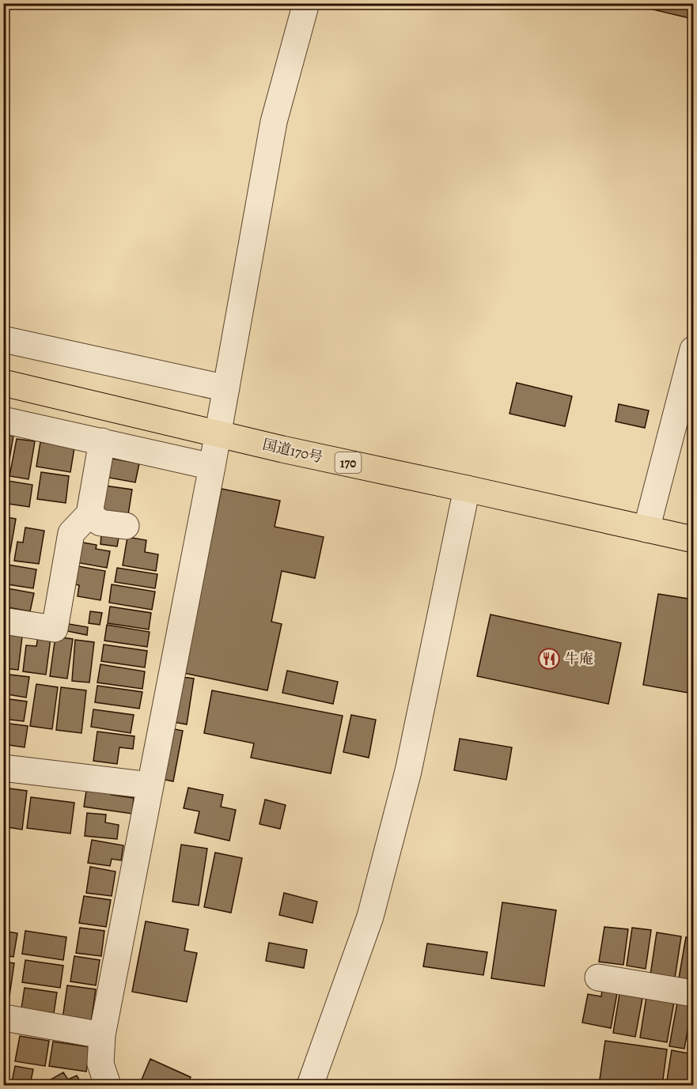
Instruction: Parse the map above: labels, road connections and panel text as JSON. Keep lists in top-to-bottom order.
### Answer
{
  "streets": {
    "highway": ["国道170号", "170"]
  },
  "places": {
    "restaurant": ["牛庵"]
  }
}
